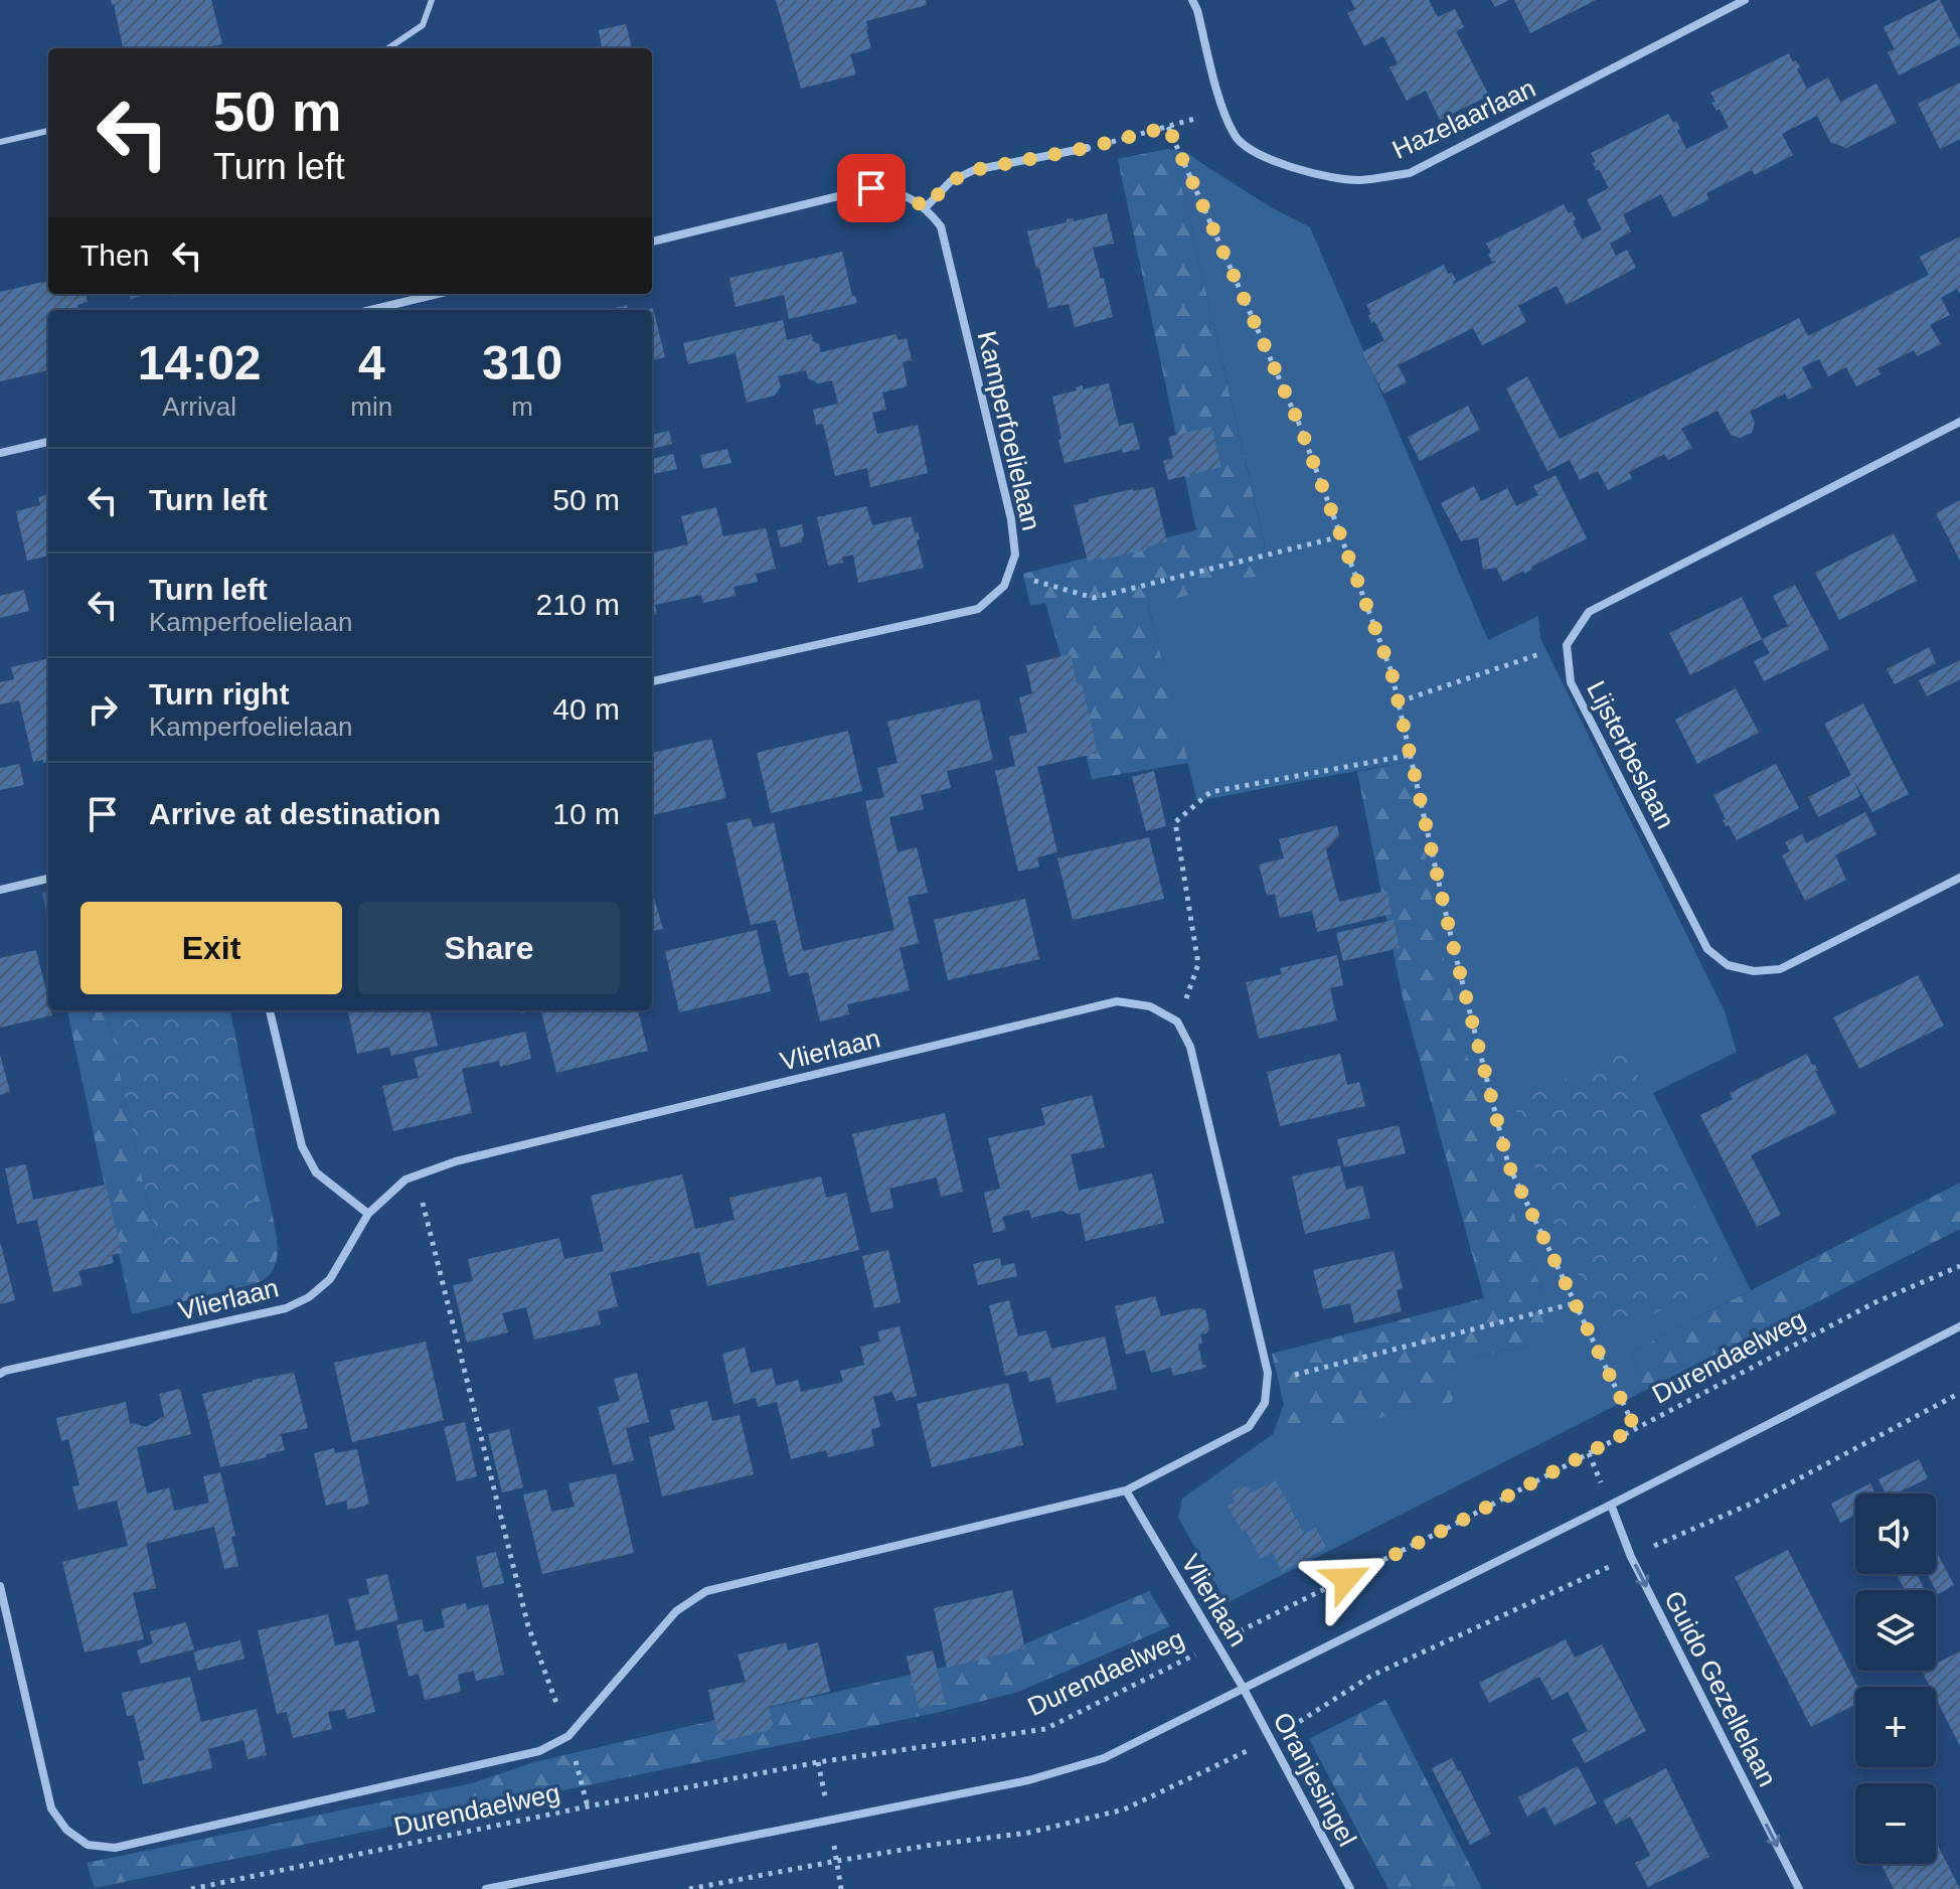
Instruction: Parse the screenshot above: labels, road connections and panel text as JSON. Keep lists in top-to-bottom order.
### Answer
{
  "streets": {
    "street": [
      "Hazelaarlaan",
      "Kamperfoelielaan",
      "Lijsterbeslaan",
      "Vlierlaan",
      "Guido Gezellelaan",
      "Oranjesingel"
    ],
    "path": ["Durendaelweg"]
  },
  "crossings": [
    ["Vlierlaan", "Durendaelweg"],
    ["Vlierlaan", "Oranjesingel"]
  ],
  "one_way": ["Guido Gezellelaan"],
  "page": {
    "turn": ["50 m", "Turn left"],
    "then": "Then",
    "eta": [
      "14:02",
      "Arrival",
      "4",
      "min",
      "310",
      "m"
    ],
    "list": [
      {
        "name": "Turn left",
        "value": "50 m"
      },
      {
        "name": "Turn left",
        "note": "Kamperfoelielaan",
        "value": "210 m"
      },
      {
        "name": "Turn right",
        "note": "Kamperfoelielaan",
        "value": "40 m"
      },
      {
        "name": "Arrive at destination",
        "value": "10 m"
      }
    ],
    "buttons": ["Exit", "Share"],
    "map_buttons": ["+", "−"]
  }
}
